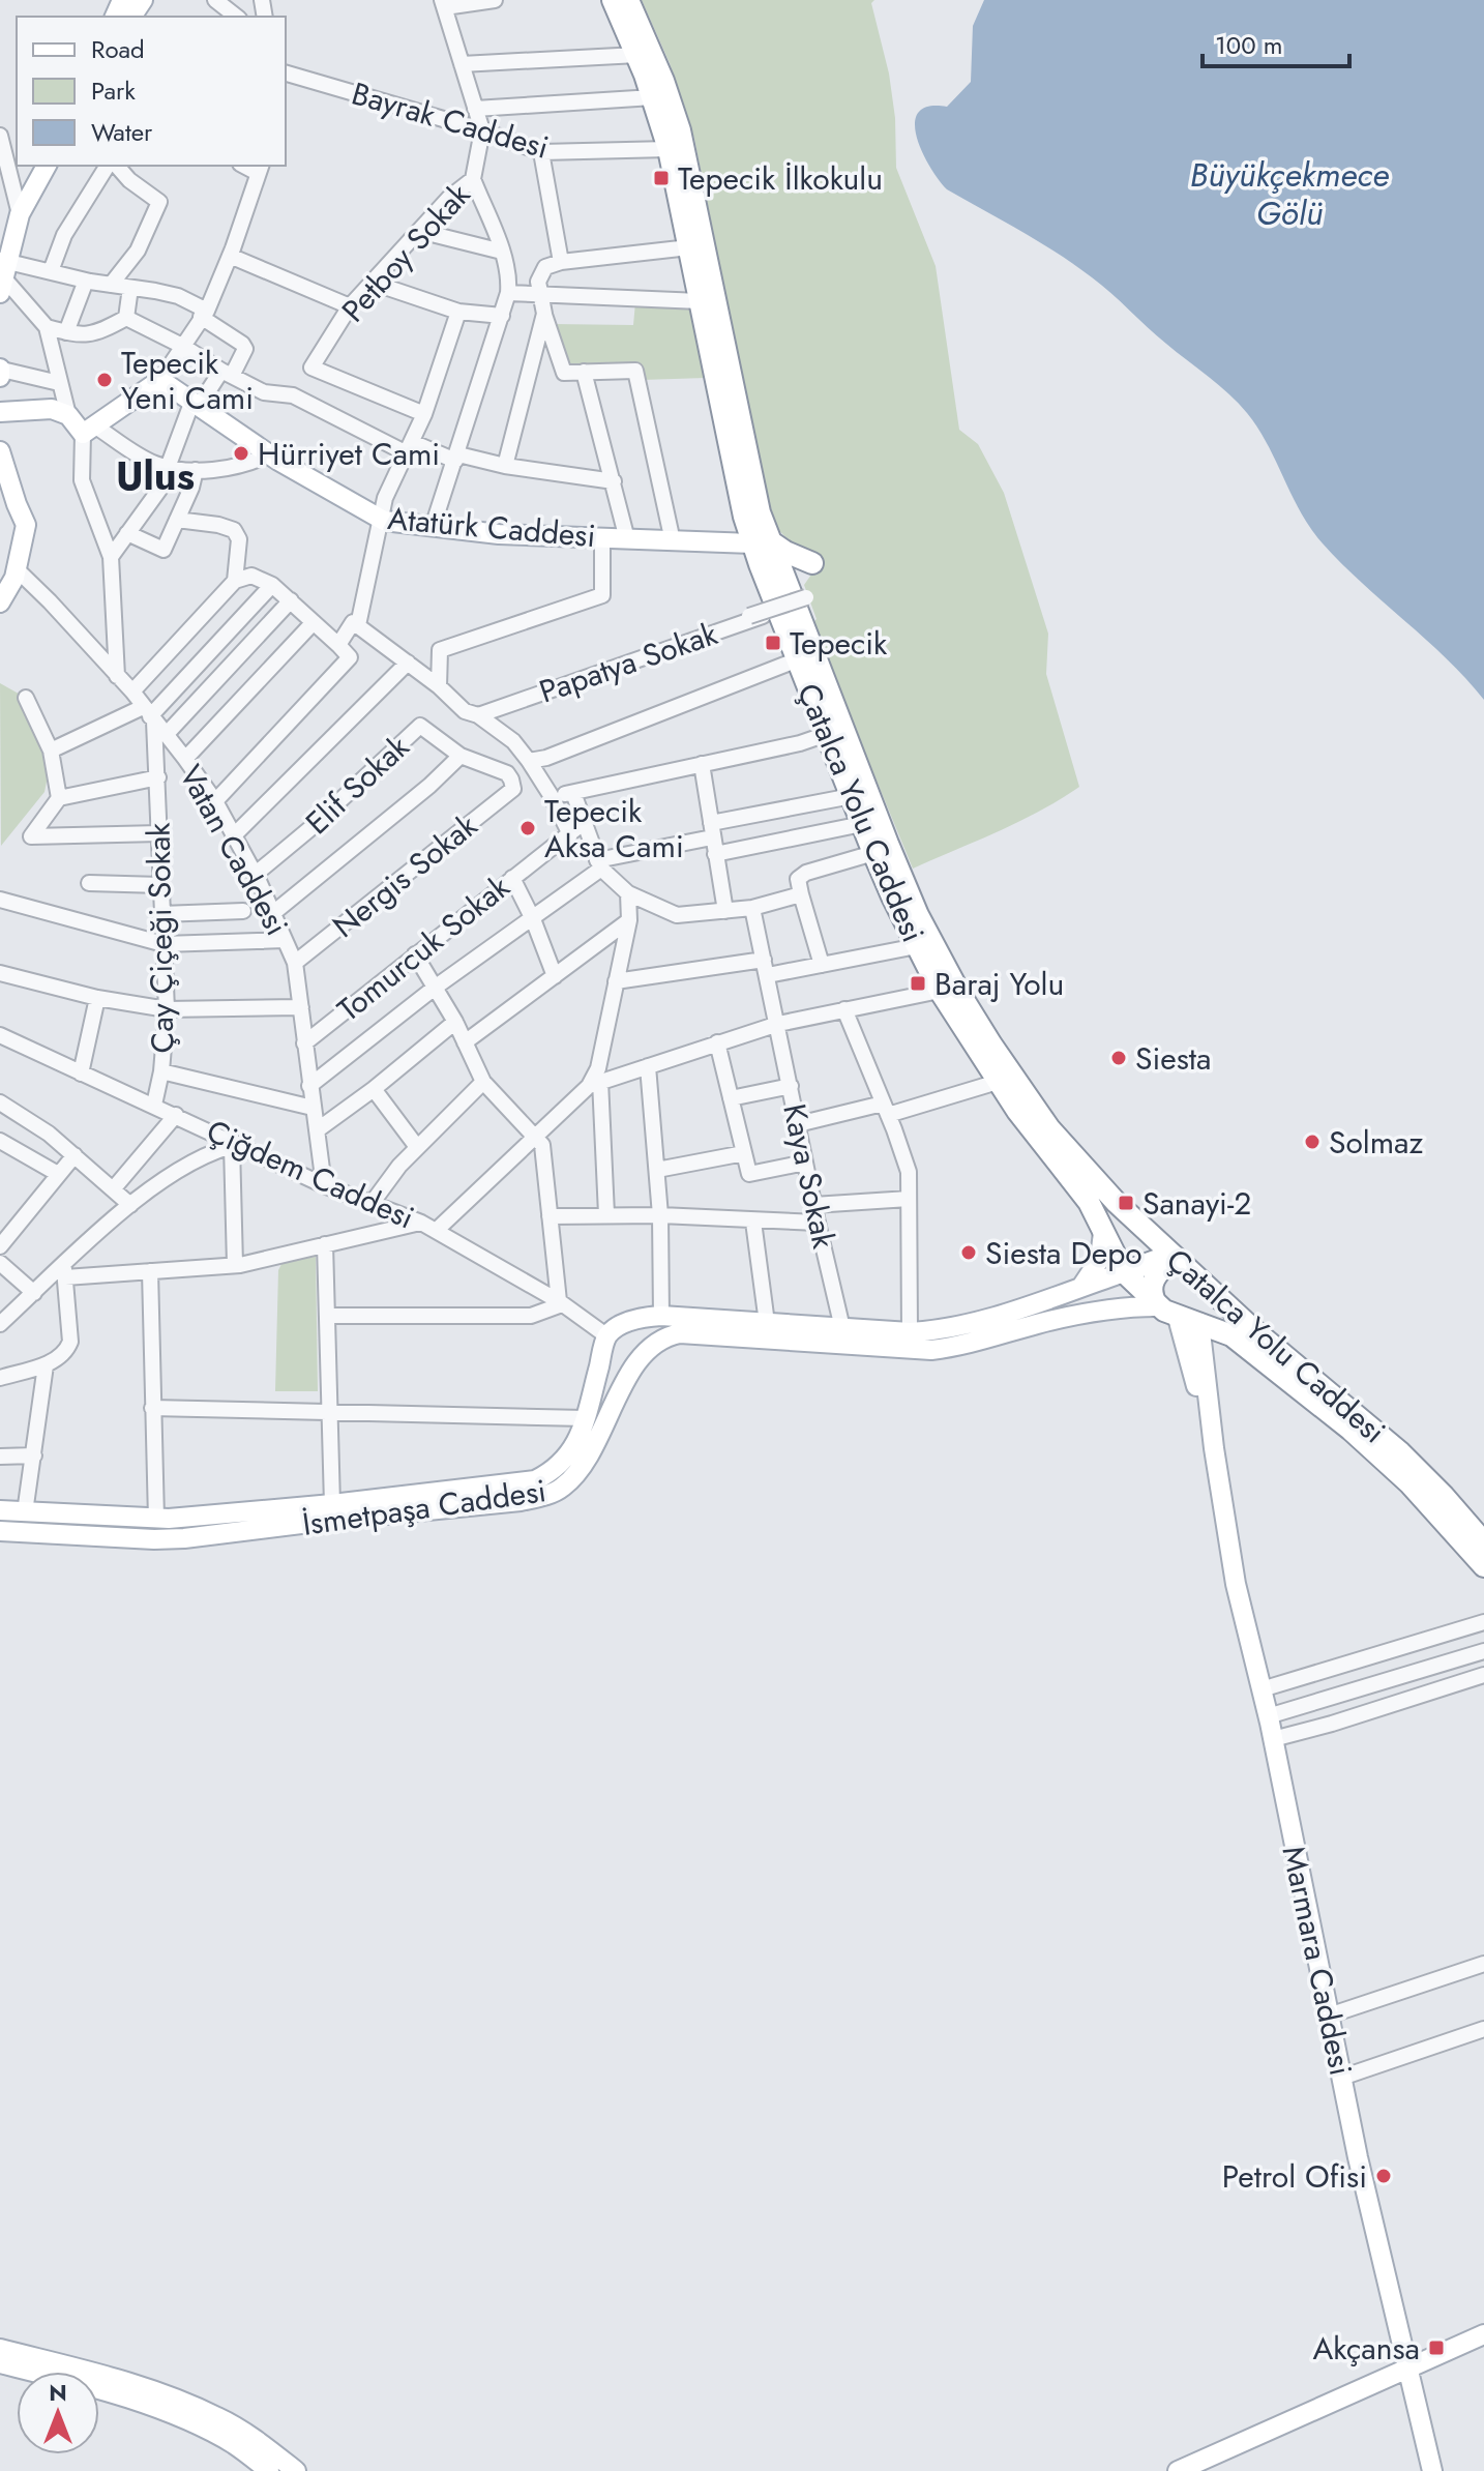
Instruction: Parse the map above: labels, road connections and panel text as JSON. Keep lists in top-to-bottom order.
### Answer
{
  "streets": {
    "highway": ["Çatalca Yolu Caddesi"],
    "main road": ["Atatürk Caddesi", "İsmetpaşa Caddesi", "Marmara Caddesi"],
    "street": [
      "Bayrak Caddesi",
      "Petboy Sokak",
      "Papatya Sokak",
      "Elif Sokak",
      "Vatan Caddesi",
      "Nergis Sokak",
      "Çay Çiçeği Sokak",
      "Tomurcuk Sokak",
      "Çiğdem Caddesi",
      "Kaya Sokak"
    ]
  },
  "crossings": [
    ["Bayrak Caddesi", "Petboy Sokak"],
    ["Bayrak Caddesi", "Çatalca Yolu Caddesi"],
    ["Atatürk Caddesi", "Çatalca Yolu Caddesi"],
    ["Papatya Sokak", "Çatalca Yolu Caddesi"],
    ["Elif Sokak", "Vatan Caddesi"],
    ["Elif Sokak", "Nergis Sokak"],
    ["Vatan Caddesi", "Nergis Sokak"],
    ["Vatan Caddesi", "Çay Çiçeği Sokak"],
    ["Vatan Caddesi", "Tomurcuk Sokak"],
    ["Vatan Caddesi", "Çiğdem Caddesi"],
    ["Çay Çiçeği Sokak", "Çiğdem Caddesi"],
    ["Çiğdem Caddesi", "İsmetpaşa Caddesi"]
  ],
  "districts": ["Ulus"],
  "water": ["Büyükçekmece Gölü"],
  "places": {
    "transit": [
      "Tepecik İlkokulu",
      "Tepecik",
      "Baraj Yolu",
      "Sanayi-2",
      "Akçansa"
    ],
    "other": [
      "Tepecik Yeni Cami",
      "Hürriyet Cami",
      "Tepecik Aksa Cami",
      "Siesta",
      "Solmaz",
      "Siesta Depo",
      "Petrol Ofisi"
    ]
  },
  "legend": ["Road", "Park", "Water"],
  "scale_bar": "100 m",
  "north": "top"
}
